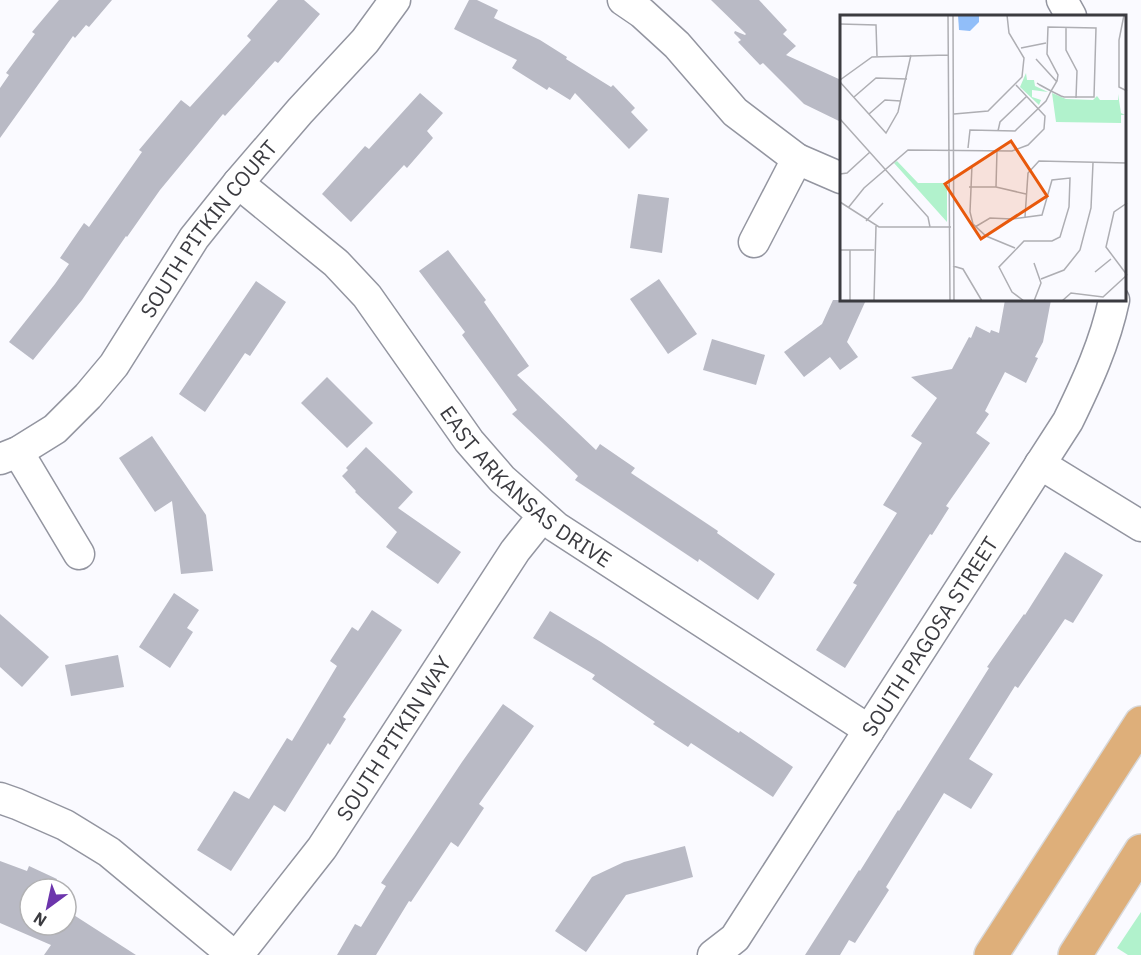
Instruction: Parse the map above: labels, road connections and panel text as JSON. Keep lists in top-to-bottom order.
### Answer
{
  "streets": {
    "street": [
      "SOUTH PITKIN COURT",
      "EAST ARKANSAS DRIVE",
      "SOUTH PAGOSA STREET",
      "SOUTH PITKIN WAY"
    ]
  },
  "crossings": [
    ["SOUTH PITKIN COURT", "EAST ARKANSAS DRIVE"],
    ["EAST ARKANSAS DRIVE", "SOUTH PAGOSA STREET"],
    ["EAST ARKANSAS DRIVE", "SOUTH PITKIN WAY"]
  ],
  "north": "bottom left"
}
